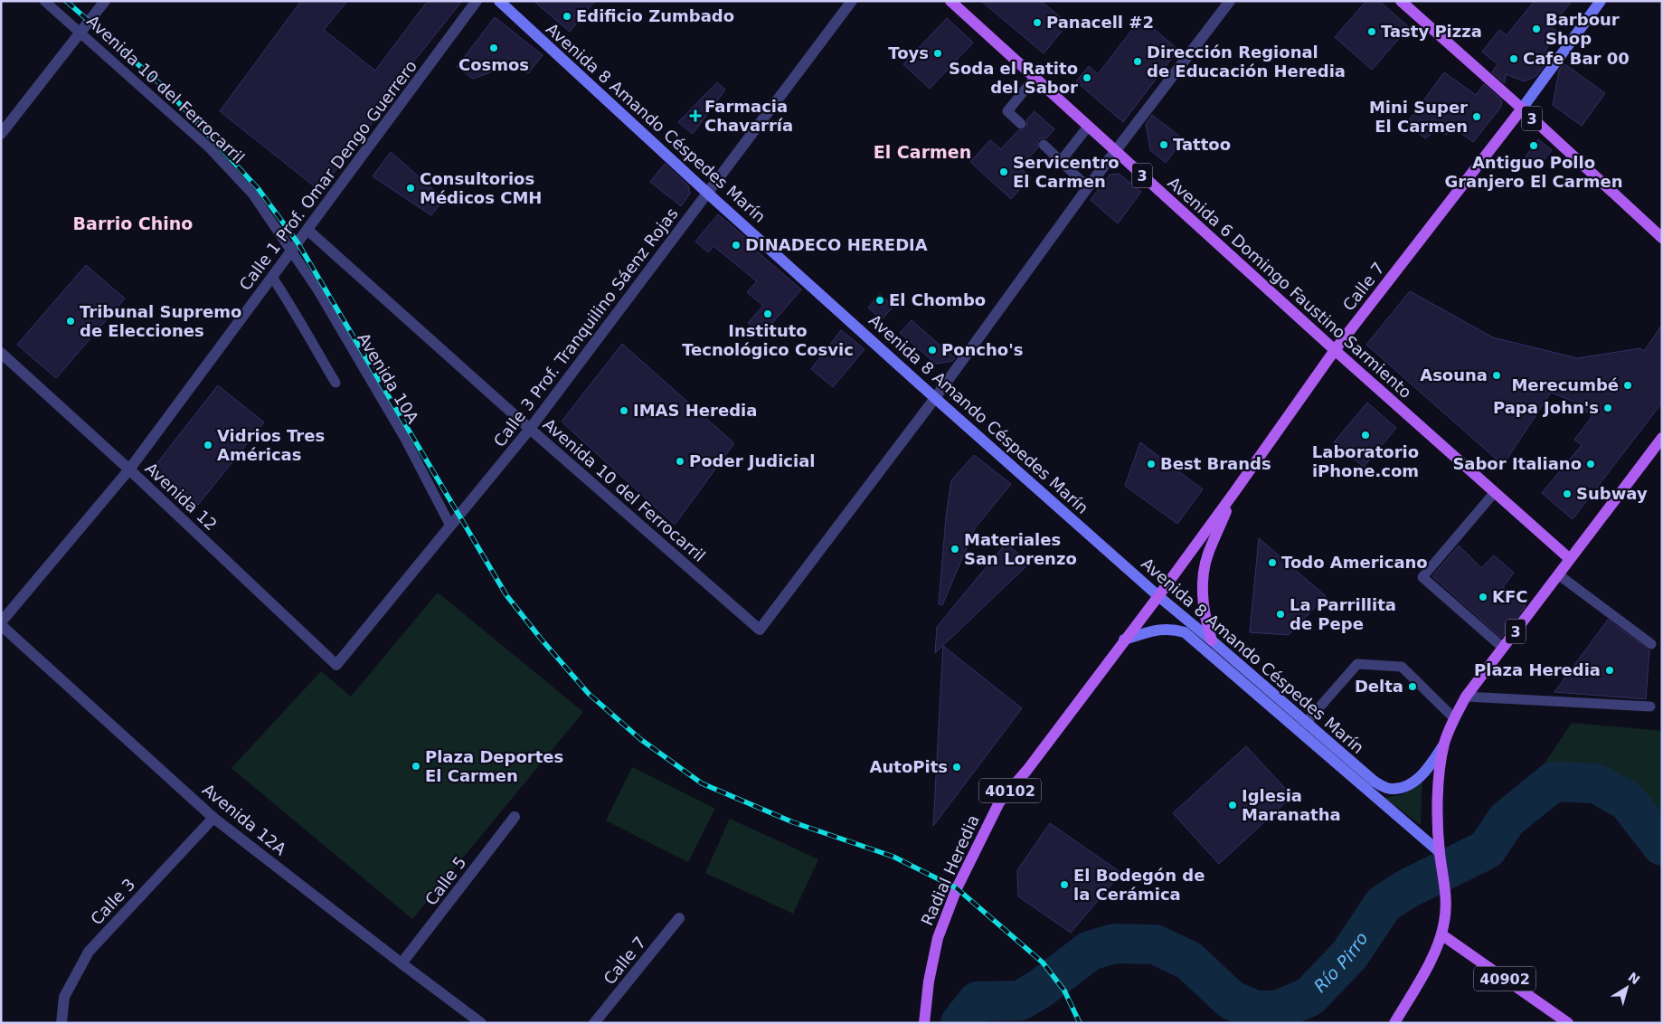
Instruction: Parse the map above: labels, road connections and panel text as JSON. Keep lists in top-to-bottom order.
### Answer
{
  "streets": {
    "main road": [
      "3",
      "Calle 7",
      "Avenida 6 Domingo Faustino Sarmiento",
      "40102",
      "Radial Heredia",
      "40902"
    ],
    "street": [
      "Avenida 10 del Ferrocarril",
      "Avenida 8 Amando Céspedes Marín",
      "Calle 1 Prof. Omar Dengo Guerrero",
      "Calle 3 Prof. Tranquilino Sáenz Rojas",
      "Avenida 12",
      "Avenida 12A",
      "Calle 5",
      "Calle 3"
    ],
    "lane": ["Avenida 10A"]
  },
  "crossings": [
    ["Avenida 10 del Ferrocarril", "Avenida 8 Amando Céspedes Marín"],
    ["Avenida 10 del Ferrocarril", "Calle 1 Prof. Omar Dengo Guerrero"],
    ["Avenida 10 del Ferrocarril", "Calle 3 Prof. Tranquilino Sáenz Rojas"],
    ["Avenida 10 del Ferrocarril", "Avenida 10A"],
    ["3", "Avenida 8 Amando Céspedes Marín"],
    ["3", "Calle 7"],
    ["3", "Avenida 6 Domingo Faustino Sarmiento"],
    ["3", "40902"],
    ["Avenida 8 Amando Céspedes Marín", "Calle 7"],
    ["Avenida 8 Amando Céspedes Marín", "Calle 3 Prof. Tranquilino Sáenz Rojas"],
    ["Avenida 8 Amando Céspedes Marín", "Radial Heredia"],
    ["Calle 1 Prof. Omar Dengo Guerrero", "Avenida 10A"],
    ["Calle 1 Prof. Omar Dengo Guerrero", "Avenida 12"],
    ["Calle 1 Prof. Omar Dengo Guerrero", "Avenida 12A"],
    ["Calle 7", "Avenida 6 Domingo Faustino Sarmiento"],
    ["Calle 7", "Radial Heredia"],
    ["Calle 3 Prof. Tranquilino Sáenz Rojas", "Avenida 10A"],
    ["Calle 3 Prof. Tranquilino Sáenz Rojas", "Avenida 12"],
    ["Avenida 12A", "Calle 5"],
    ["Avenida 12A", "Calle 3"]
  ],
  "districts": ["El Carmen", "Barrio Chino"],
  "water": ["Río Pirro"],
  "places": {
    "other": [
      "Edificio Zumbado",
      "Panacell #2",
      "Barbour Shop",
      "Tasty Pizza",
      "Cosmos",
      "Toys",
      "Cafe Bar 00",
      "Dirección Regional de Educación Heredia",
      "Soda el Ratito del Sabor",
      "Mini Super El Carmen",
      "Tattoo",
      "Antiguo Pollo Granjero El Carmen",
      "Servicentro El Carmen",
      "Consultorios Médicos CMH",
      "DINADECO HEREDIA",
      "El Chombo",
      "Instituto Tecnológico Cosvic",
      "Tribunal Supremo de Elecciones",
      "Poncho's",
      "Asouna",
      "Merecumbé",
      "Papa John's",
      "IMAS Heredia",
      "Laboratorio iPhone.com",
      "Vidrios Tres Américas",
      "Poder Judicial",
      "Best Brands",
      "Sabor Italiano",
      "Subway",
      "Materiales San Lorenzo",
      "Todo Americano",
      "KFC",
      "La Parrillita de Pepe",
      "Plaza Heredia",
      "Delta",
      "Plaza Deportes El Carmen",
      "AutoPits",
      "Iglesia Maranatha",
      "El Bodegón de la Cerámica"
    ],
    "health": ["Farmacia Chavarría"]
  },
  "north": "top right"
}
